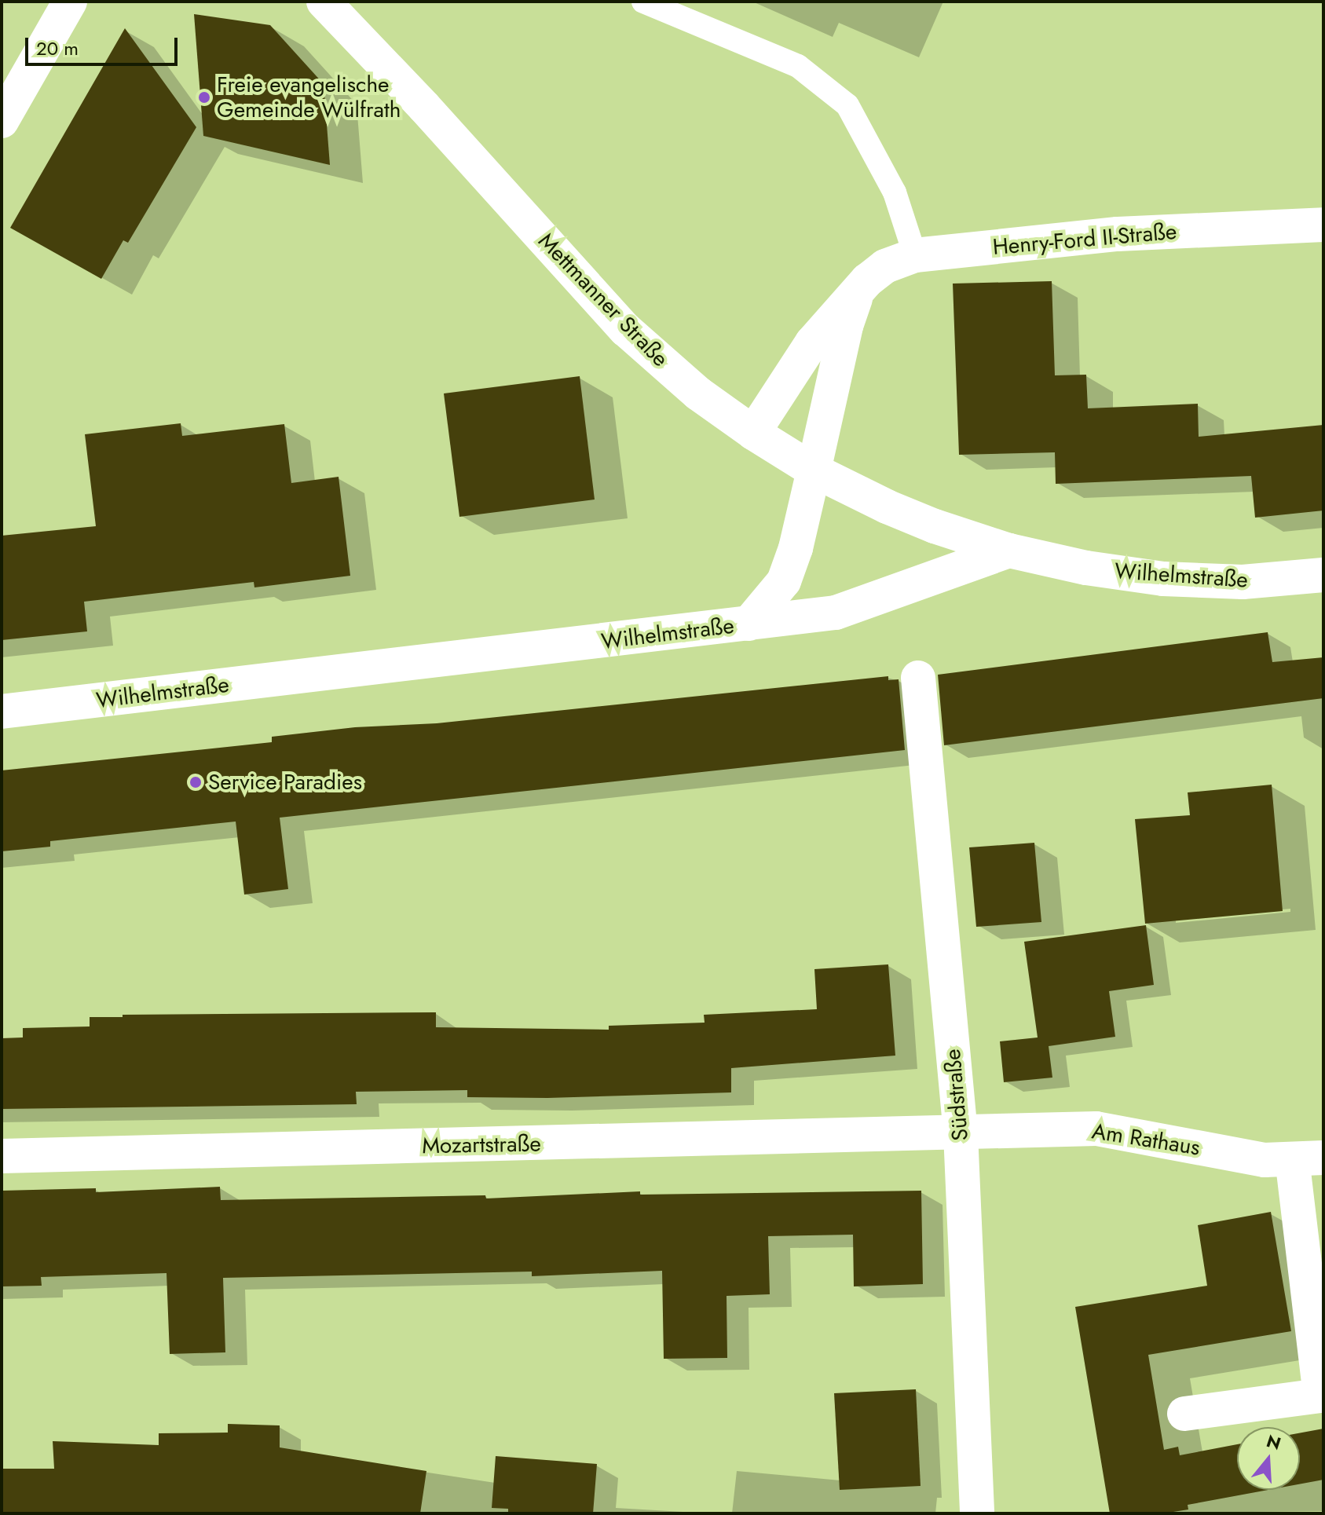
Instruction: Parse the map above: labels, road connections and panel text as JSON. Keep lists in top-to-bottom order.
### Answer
{
  "streets": {
    "street": [
      "Henry-Ford II-Straße",
      "Mettmanner Straße",
      "Wilhelmstraße",
      "Südstraße",
      "Am Rathaus",
      "Mozartstraße"
    ]
  },
  "crossings": [
    ["Henry-Ford II-Straße", "Mettmanner Straße"],
    ["Henry-Ford II-Straße", "Wilhelmstraße"],
    ["Mettmanner Straße", "Wilhelmstraße"],
    ["Südstraße", "Am Rathaus"],
    ["Südstraße", "Mozartstraße"],
    ["Am Rathaus", "Mozartstraße"]
  ],
  "places": ["Freie evangelische Gemeinde Wülfrath", "Service Paradies"],
  "scale_bar": "20 m",
  "north": "top"
}
